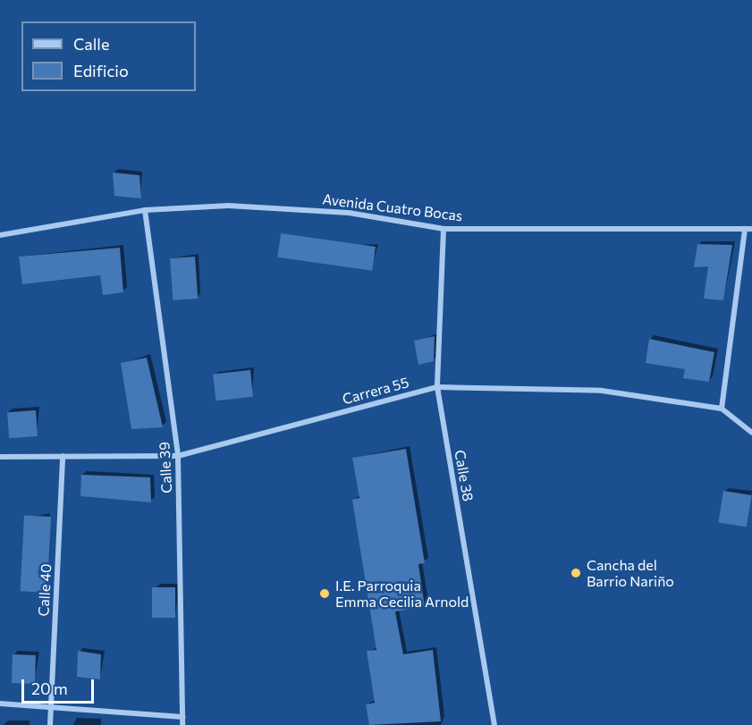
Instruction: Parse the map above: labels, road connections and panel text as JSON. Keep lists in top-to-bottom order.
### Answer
{
  "streets": {
    "street": [
      "Avenida Cuatro Bocas",
      "Carrera 55",
      "Calle 39",
      "Calle 38",
      "Calle 40"
    ]
  },
  "crossings": [
    ["Avenida Cuatro Bocas", "Calle 39"],
    ["Avenida Cuatro Bocas", "Calle 38"],
    ["Carrera 55", "Calle 39"],
    ["Carrera 55", "Calle 38"],
    ["Carrera 55", "Calle 40"]
  ],
  "places": ["Cancha del Barrio Nariño", "I.E. Parroquia Emma Cecilia Arnold"],
  "legend": ["Calle", "Edificio"],
  "scale_bar": "20 m"
}
